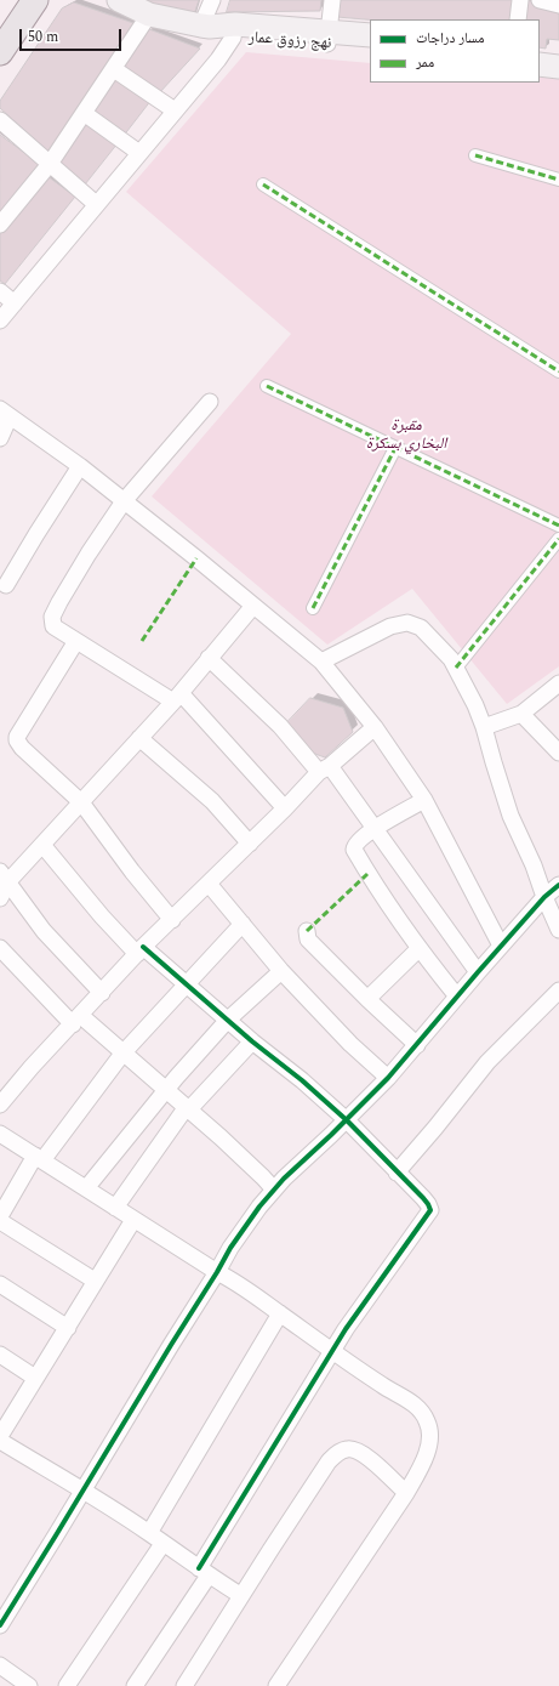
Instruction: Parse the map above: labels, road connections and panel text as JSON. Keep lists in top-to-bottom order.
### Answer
{
  "streets": {
    "main road": ["نهج رزوق عمار"]
  },
  "parks": ["مقبرة البخاري بسكرة"],
  "legend": ["مسار دراجات", "ممر"],
  "scale_bar": "50 m"
}
